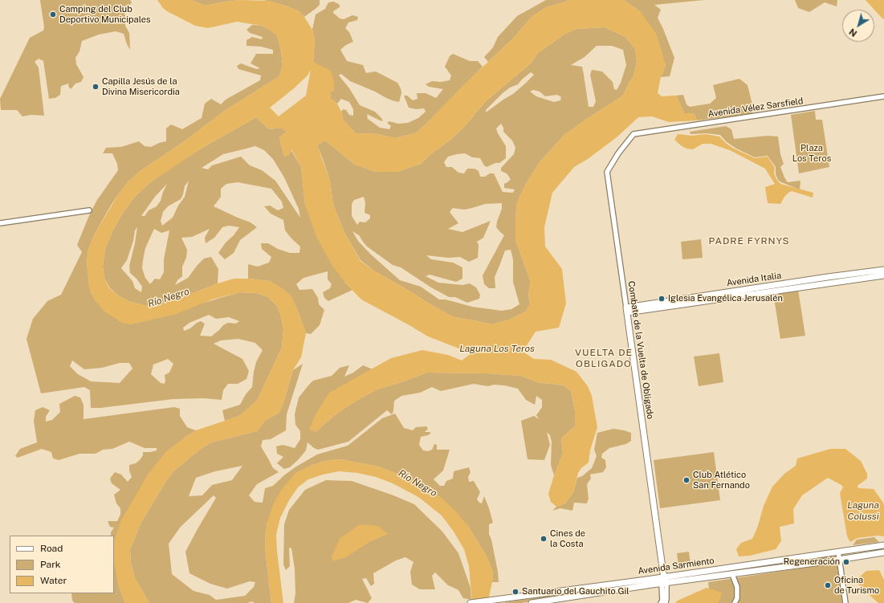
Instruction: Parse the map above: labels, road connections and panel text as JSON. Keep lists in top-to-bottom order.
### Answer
{
  "streets": {
    "main road": ["Avenida Italia", "Combate de la Vuelta de Obligado", "Avenida Sarmiento"],
    "street": ["Avenida Vélez Sarsfield"]
  },
  "crossings": [
    ["Avenida Vélez Sarsfield", "Combate de la Vuelta de Obligado"],
    ["Avenida Italia", "Combate de la Vuelta de Obligado"],
    ["Combate de la Vuelta de Obligado", "Avenida Sarmiento"]
  ],
  "districts": ["PADRE FYRNYS", "VUELTA DE OBLIGADO"],
  "water": ["Río Negro", "Laguna Los Teros", "Laguna Colussi"],
  "parks": ["Plaza Los Teros"],
  "places": [
    "Camping del Club Deportivo Municipales",
    "Capilla Jesús de la Divina Misericordia",
    "Iglesia Evangélica Jerusalén",
    "Club Atlético San Fernando",
    "Cines de la Costa",
    "Regeneración",
    "Oficina de Turismo",
    "Santuario del Gauchito Gil"
  ],
  "legend": ["Road", "Park", "Water"],
  "north": "bottom left"
}
